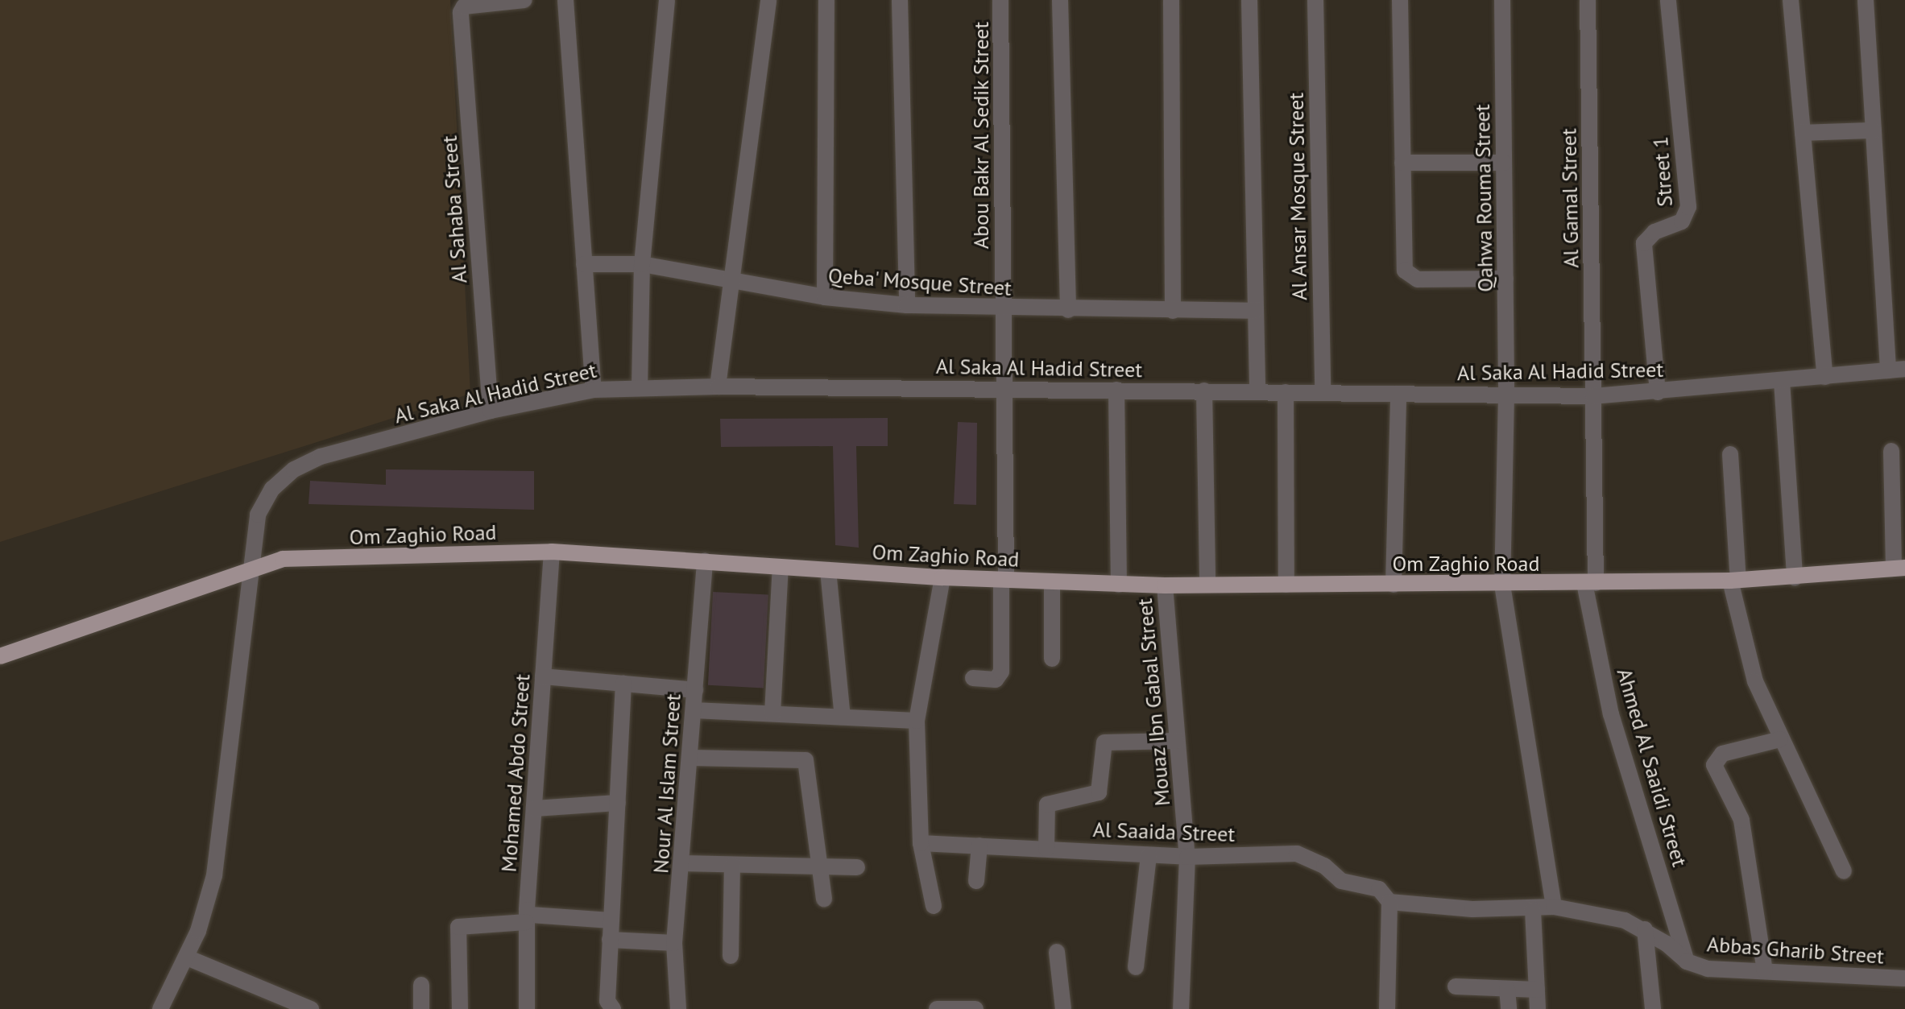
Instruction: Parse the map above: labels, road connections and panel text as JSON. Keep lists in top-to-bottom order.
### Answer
{
  "streets": {
    "main road": ["Om Zaghio Road"],
    "street": [
      "Abou Bakr Al Sedik Street",
      "Street 1",
      "Al Ansar Mosque Street",
      "Qahwa Rouma Street",
      "Al Gamal Street",
      "Al Sahaba Street",
      "Qeba' Mosque Street",
      "Al Saka Al Hadid Street",
      "Mouaz Ibn Gabal Street",
      "Ahmed Al Saaidi Street",
      "Mohamed Abdo Street",
      "Nour Al Islam Street",
      "Al Saaida Street",
      "Abbas Gharib Street"
    ]
  },
  "crossings": [
    ["Abou Bakr Al Sedik Street", "Qeba' Mosque Street"],
    ["Abou Bakr Al Sedik Street", "Al Saka Al Hadid Street"],
    ["Abou Bakr Al Sedik Street", "Om Zaghio Road"],
    ["Street 1", "Al Saka Al Hadid Street"],
    ["Al Ansar Mosque Street", "Al Saka Al Hadid Street"],
    ["Qahwa Rouma Street", "Al Saka Al Hadid Street"],
    ["Qahwa Rouma Street", "Om Zaghio Road"],
    ["Qahwa Rouma Street", "Abbas Gharib Street"],
    ["Al Gamal Street", "Al Saka Al Hadid Street"],
    ["Al Gamal Street", "Om Zaghio Road"],
    ["Al Gamal Street", "Ahmed Al Saaidi Street"],
    ["Al Sahaba Street", "Al Saka Al Hadid Street"],
    ["Al Saka Al Hadid Street", "Om Zaghio Road"],
    ["Om Zaghio Road", "Mouaz Ibn Gabal Street"],
    ["Om Zaghio Road", "Ahmed Al Saaidi Street"],
    ["Om Zaghio Road", "Mohamed Abdo Street"],
    ["Om Zaghio Road", "Nour Al Islam Street"],
    ["Mouaz Ibn Gabal Street", "Al Saaida Street"],
    ["Ahmed Al Saaidi Street", "Abbas Gharib Street"],
    ["Al Saaida Street", "Abbas Gharib Street"]
  ]
}
